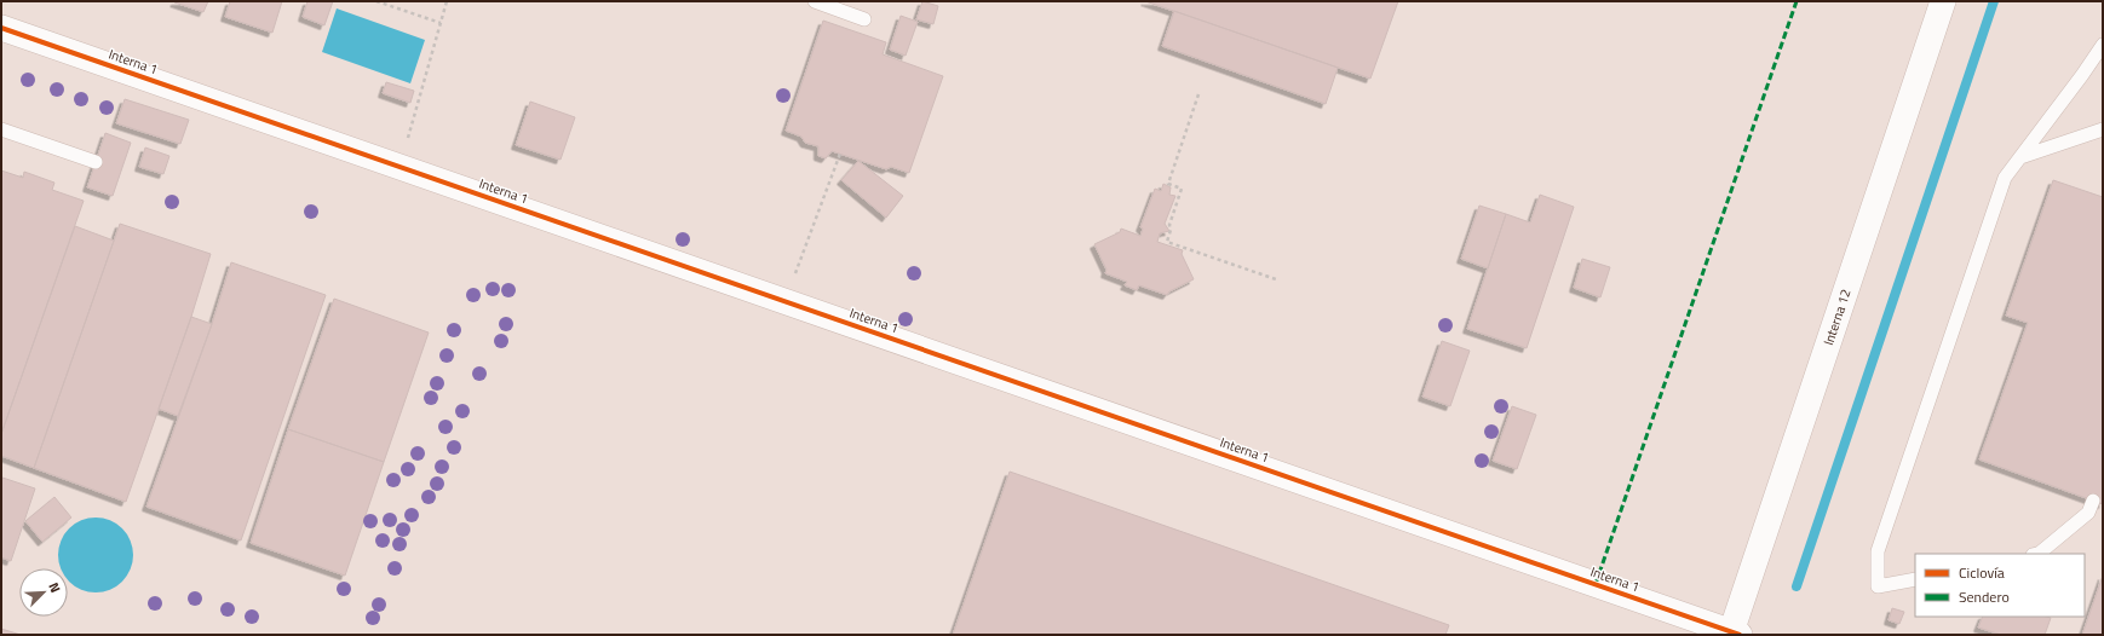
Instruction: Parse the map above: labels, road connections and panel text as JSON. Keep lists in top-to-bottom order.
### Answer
{
  "streets": {
    "street": ["Interna 1", "Interna 12"]
  },
  "crossings": [
    ["Interna 1", "Interna 12"]
  ],
  "legend": ["Ciclovía", "Sendero"],
  "north": "top right"
}
